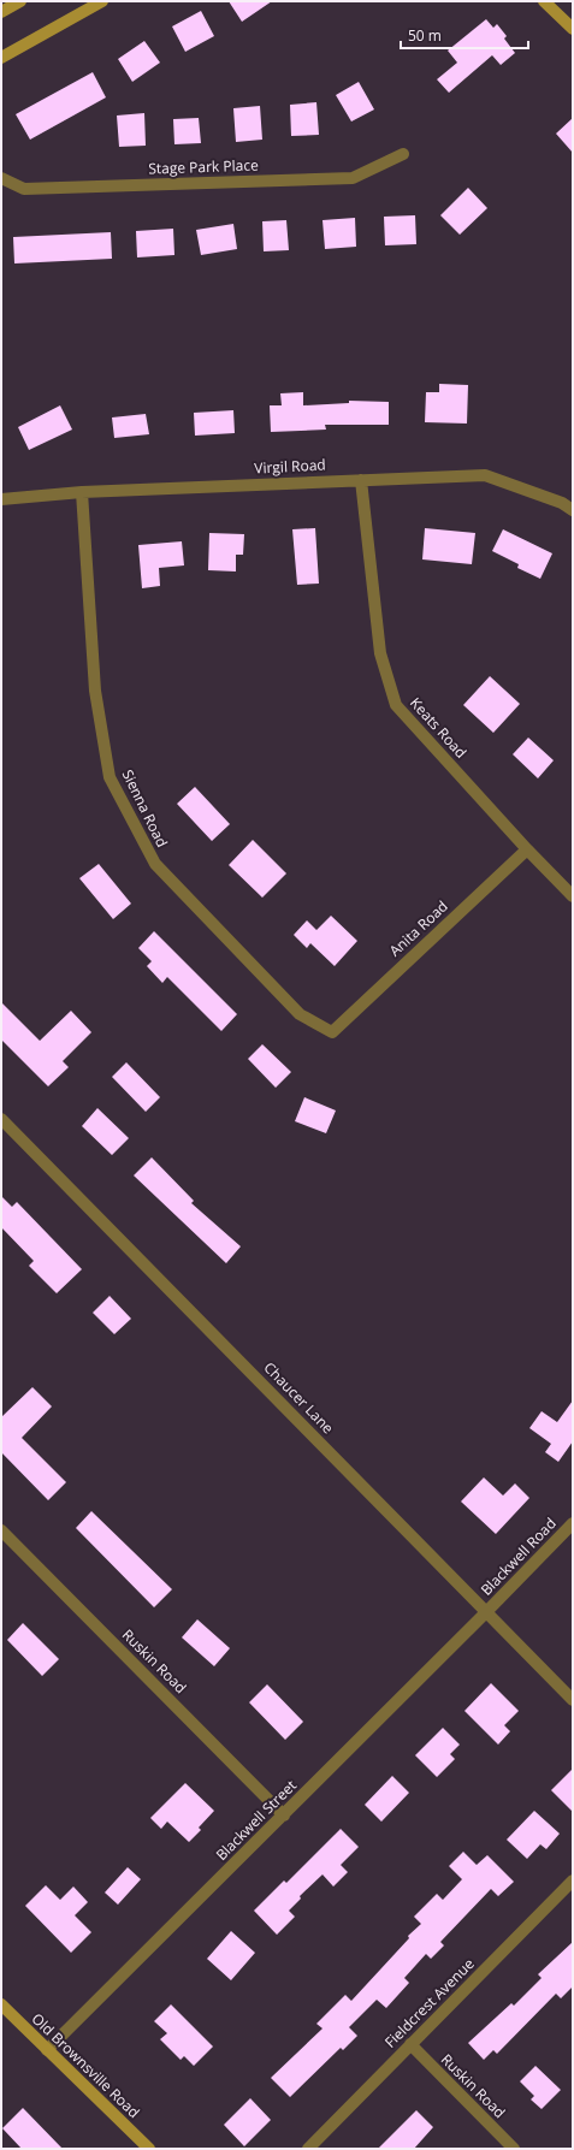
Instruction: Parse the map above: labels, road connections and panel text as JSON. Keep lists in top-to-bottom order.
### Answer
{
  "streets": {
    "main road": ["Old Brownsville Road"],
    "street": [
      "Stage Park Place",
      "Virgil Road",
      "Keats Road",
      "Sienna Road",
      "Anita Road",
      "Chaucer Lane",
      "Blackwell Road",
      "Ruskin Road",
      "Blackwell Street",
      "Fieldcrest Avenue"
    ]
  },
  "crossings": [
    ["Virgil Road", "Keats Road"],
    ["Virgil Road", "Sienna Road"],
    ["Keats Road", "Anita Road"],
    ["Sienna Road", "Anita Road"],
    ["Chaucer Lane", "Blackwell Road"],
    ["Chaucer Lane", "Blackwell Street"],
    ["Blackwell Road", "Blackwell Street"],
    ["Ruskin Road", "Blackwell Street"],
    ["Ruskin Road", "Fieldcrest Avenue"],
    ["Blackwell Street", "Old Brownsville Road"]
  ],
  "scale_bar": "50 m"
}
